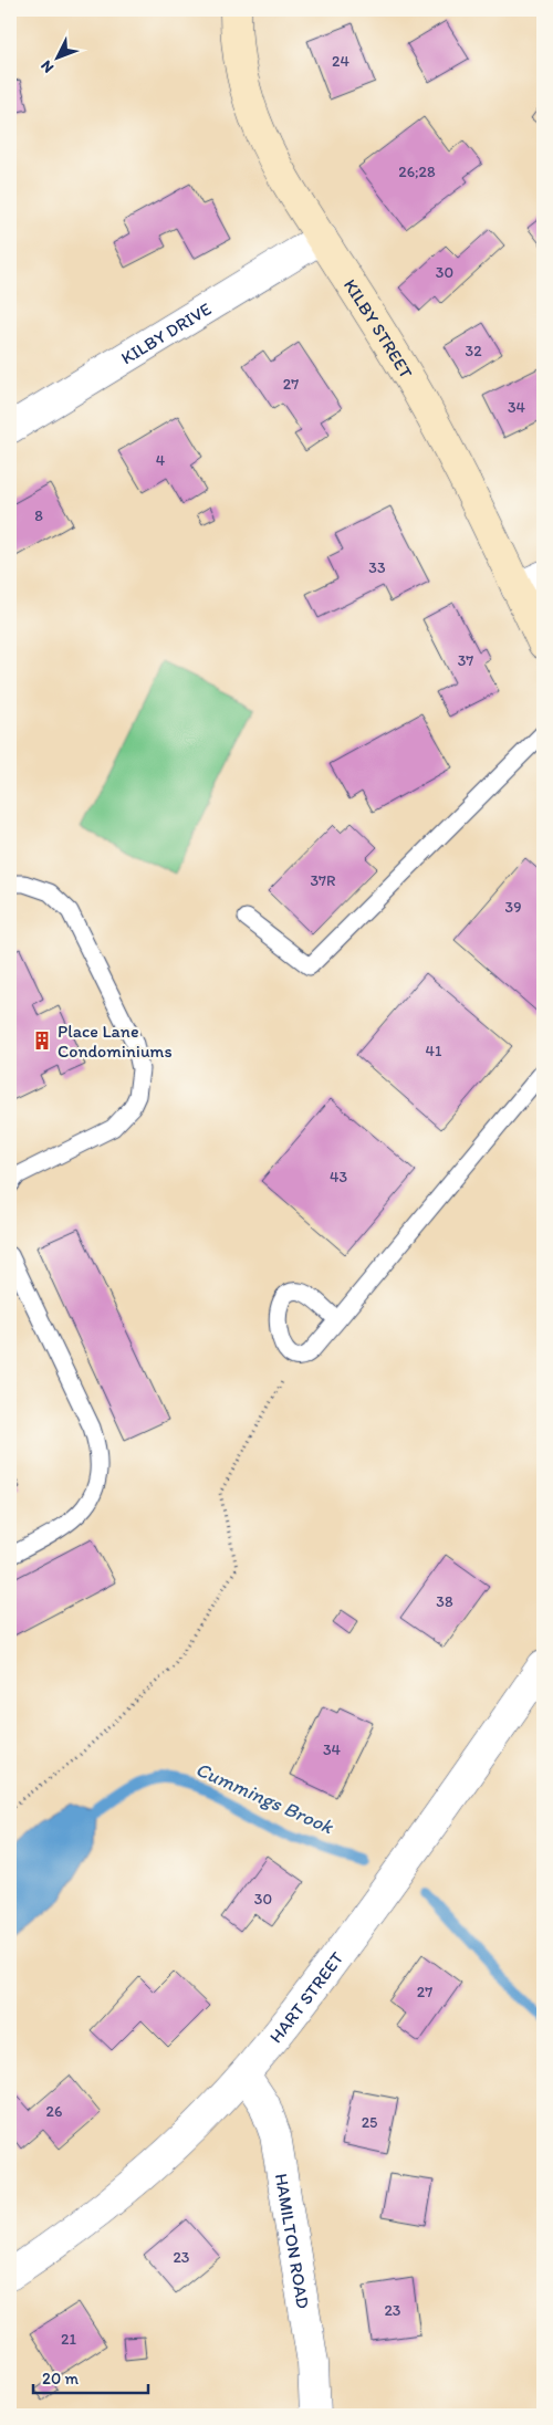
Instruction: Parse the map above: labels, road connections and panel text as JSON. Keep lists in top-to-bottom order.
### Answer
{
  "streets": {
    "street": [
      "KILBY STREET",
      "KILBY DRIVE",
      "HART STREET",
      "HAMILTON ROAD"
    ]
  },
  "crossings": [
    ["KILBY STREET", "KILBY DRIVE"],
    ["HART STREET", "HAMILTON ROAD"]
  ],
  "water": ["Cummings Brook"],
  "places": {
    "building": ["Place Lane Condominiums"]
  },
  "house_numbers": [
    "24",
    "26;28",
    "30",
    "32",
    "27",
    "34",
    "4",
    "8",
    "33",
    "37",
    "37R",
    "39",
    "41",
    "43",
    "38",
    "34",
    "30",
    "27",
    "26",
    "25",
    "23",
    "23",
    "21"
  ],
  "scale_bar": "20 m",
  "north": "bottom left"
}
